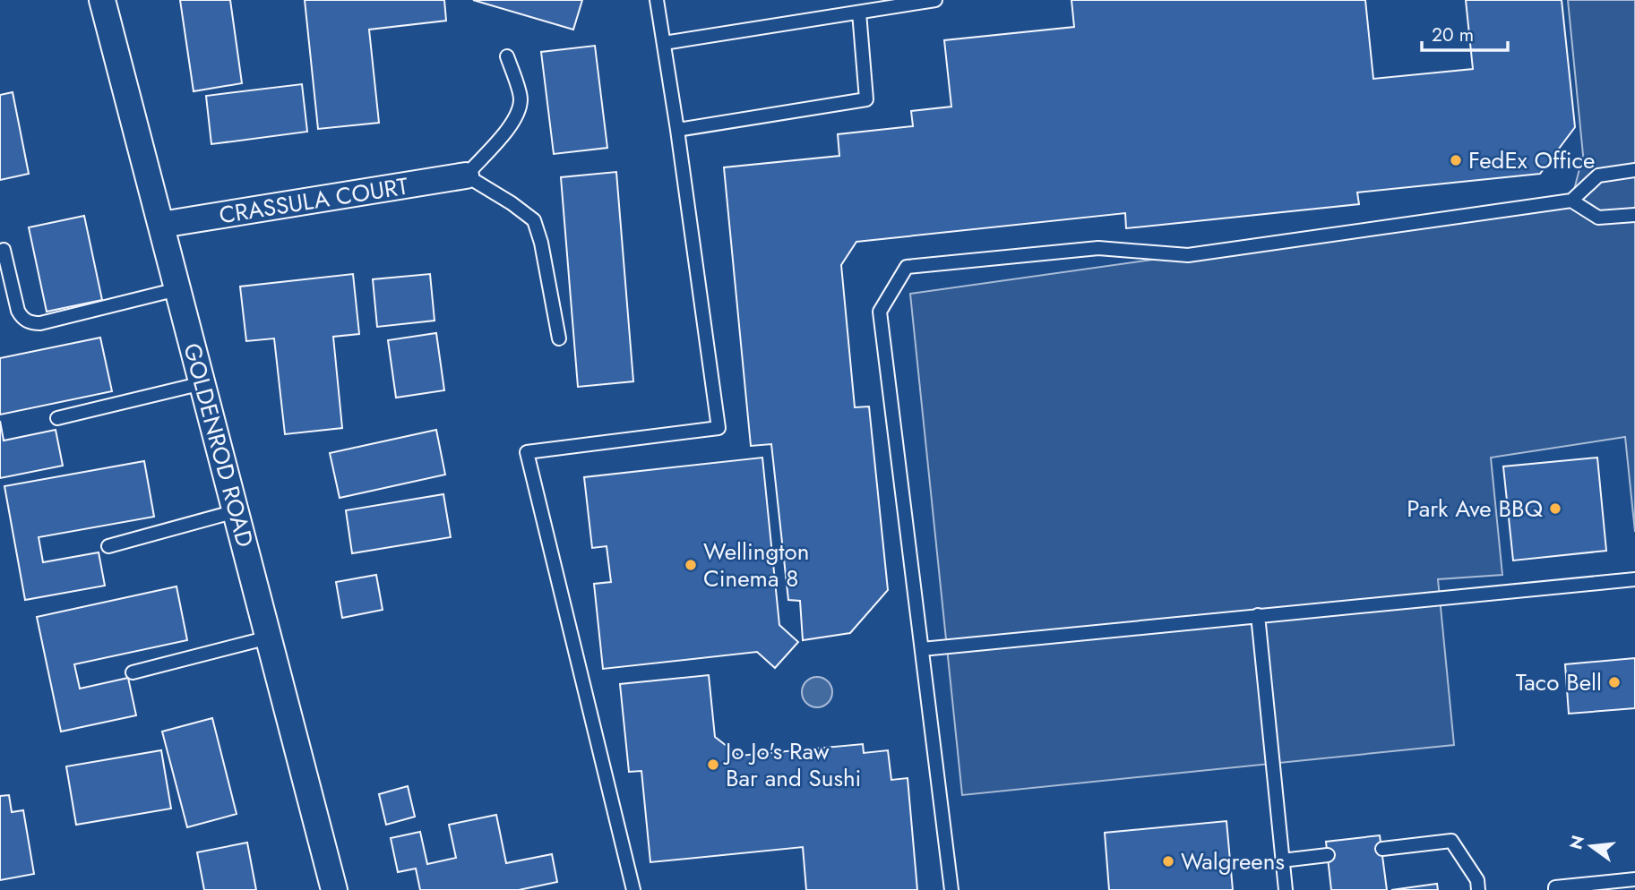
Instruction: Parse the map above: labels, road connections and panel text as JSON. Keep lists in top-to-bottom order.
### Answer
{
  "streets": {
    "street": ["CRASSULA COURT", "GOLDENROD ROAD"]
  },
  "crossings": [
    ["CRASSULA COURT", "GOLDENROD ROAD"]
  ],
  "places": [
    "FedEx Office",
    "Park Ave BBQ",
    "Wellington Cinema 8",
    "Taco Bell",
    "Jo Jo's Raw Bar and Sushi",
    "Walgreens"
  ],
  "scale_bar": "20 m",
  "north": "left"
}
